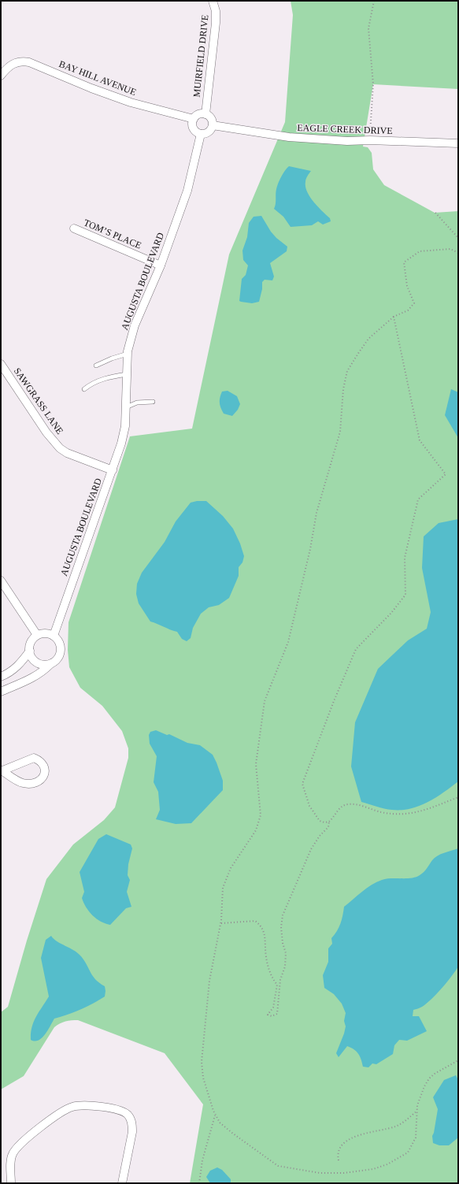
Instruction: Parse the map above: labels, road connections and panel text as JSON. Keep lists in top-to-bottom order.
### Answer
{
  "streets": {
    "street": [
      "MUIRFIELD DRIVE",
      "BAY HILL AVENUE",
      "EAGLE CREEK DRIVE",
      "TOM’S PLACE",
      "AUGUSTA BOULEVARD",
      "SAWGRASS LANE"
    ]
  },
  "crossings": [
    ["MUIRFIELD DRIVE", "BAY HILL AVENUE"],
    ["MUIRFIELD DRIVE", "EAGLE CREEK DRIVE"],
    ["MUIRFIELD DRIVE", "AUGUSTA BOULEVARD"],
    ["BAY HILL AVENUE", "EAGLE CREEK DRIVE"],
    ["BAY HILL AVENUE", "AUGUSTA BOULEVARD"],
    ["EAGLE CREEK DRIVE", "AUGUSTA BOULEVARD"],
    ["TOM’S PLACE", "AUGUSTA BOULEVARD"],
    ["AUGUSTA BOULEVARD", "SAWGRASS LANE"]
  ]
}
